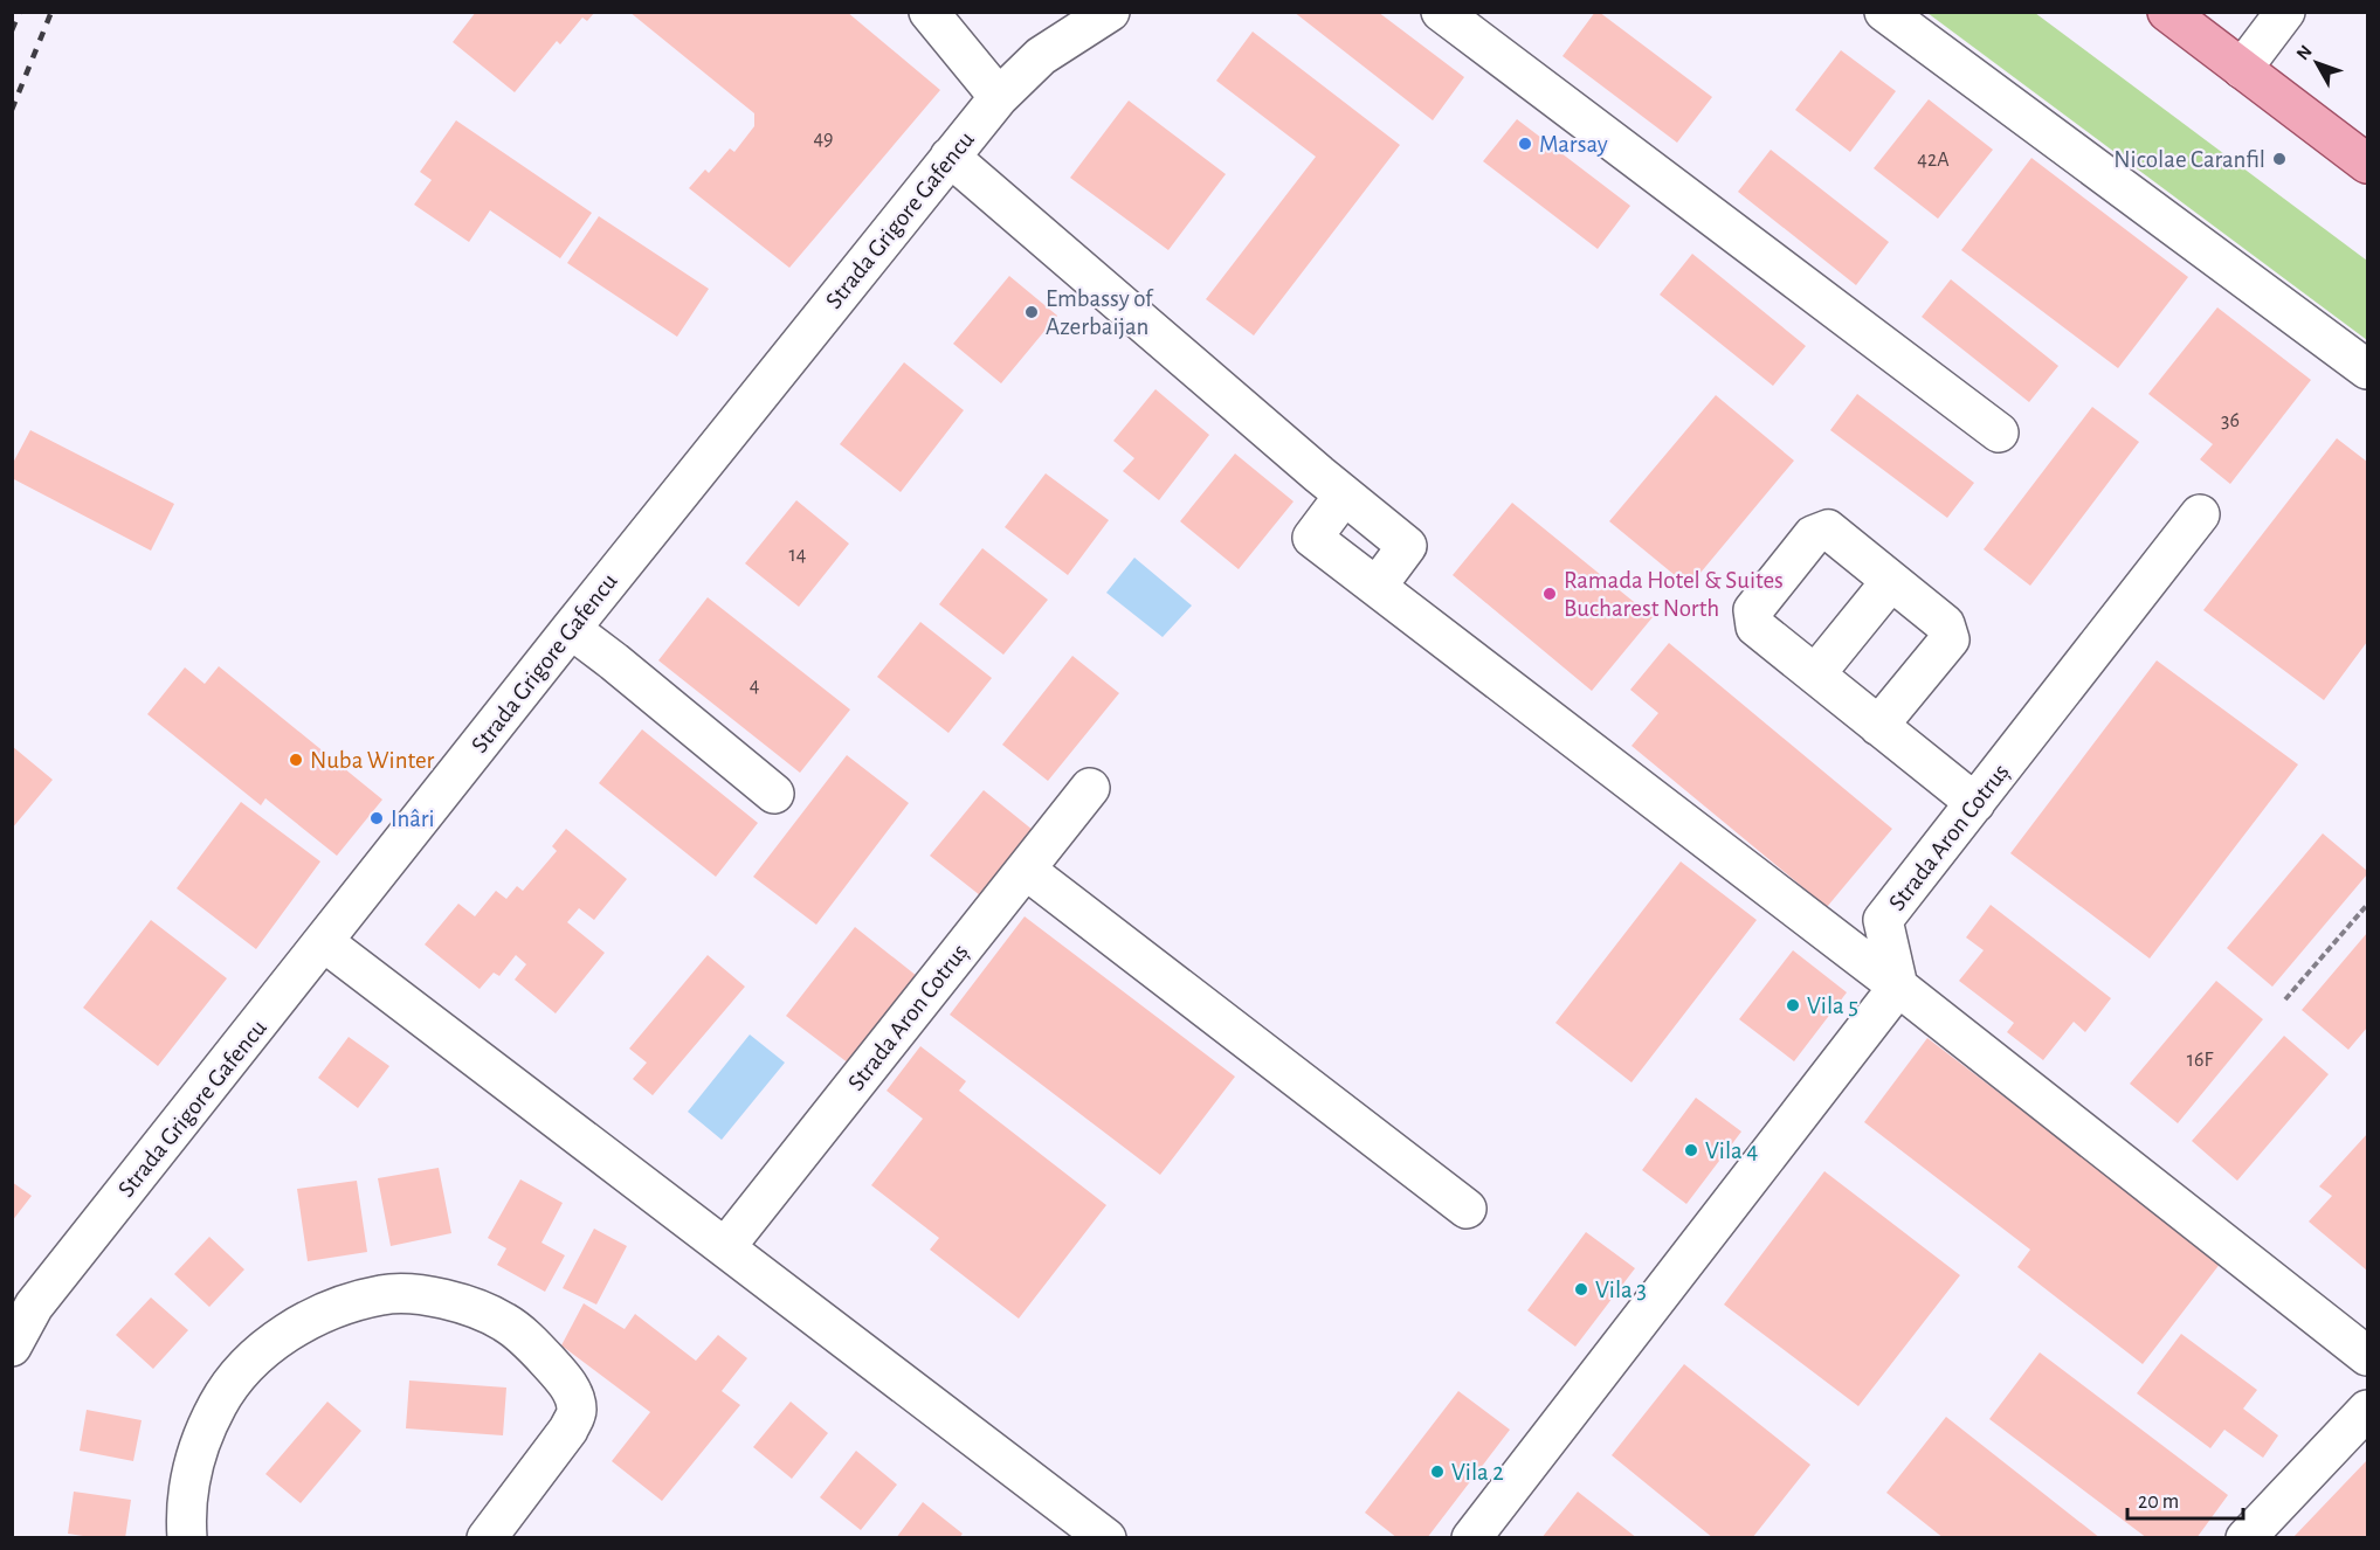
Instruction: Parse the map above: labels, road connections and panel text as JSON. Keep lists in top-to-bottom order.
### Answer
{
  "streets": {
    "street": ["Strada Grigore Gafencu", "Strada Aron Cotruș"]
  },
  "places": [
    "Marsay",
    "Nicolae Caranfil",
    "Embassy of Azerbaijan",
    "Ramada Hotel & Suites Bucharest North",
    "Nuba Winter",
    "Inâri",
    "Vila 5",
    "Vila 4",
    "Vila 3",
    "Vila 2"
  ],
  "house_numbers": [
    "49",
    "42A",
    "36",
    "14",
    "4",
    "16F"
  ],
  "scale_bar": "20 m",
  "north": "top left"
}
